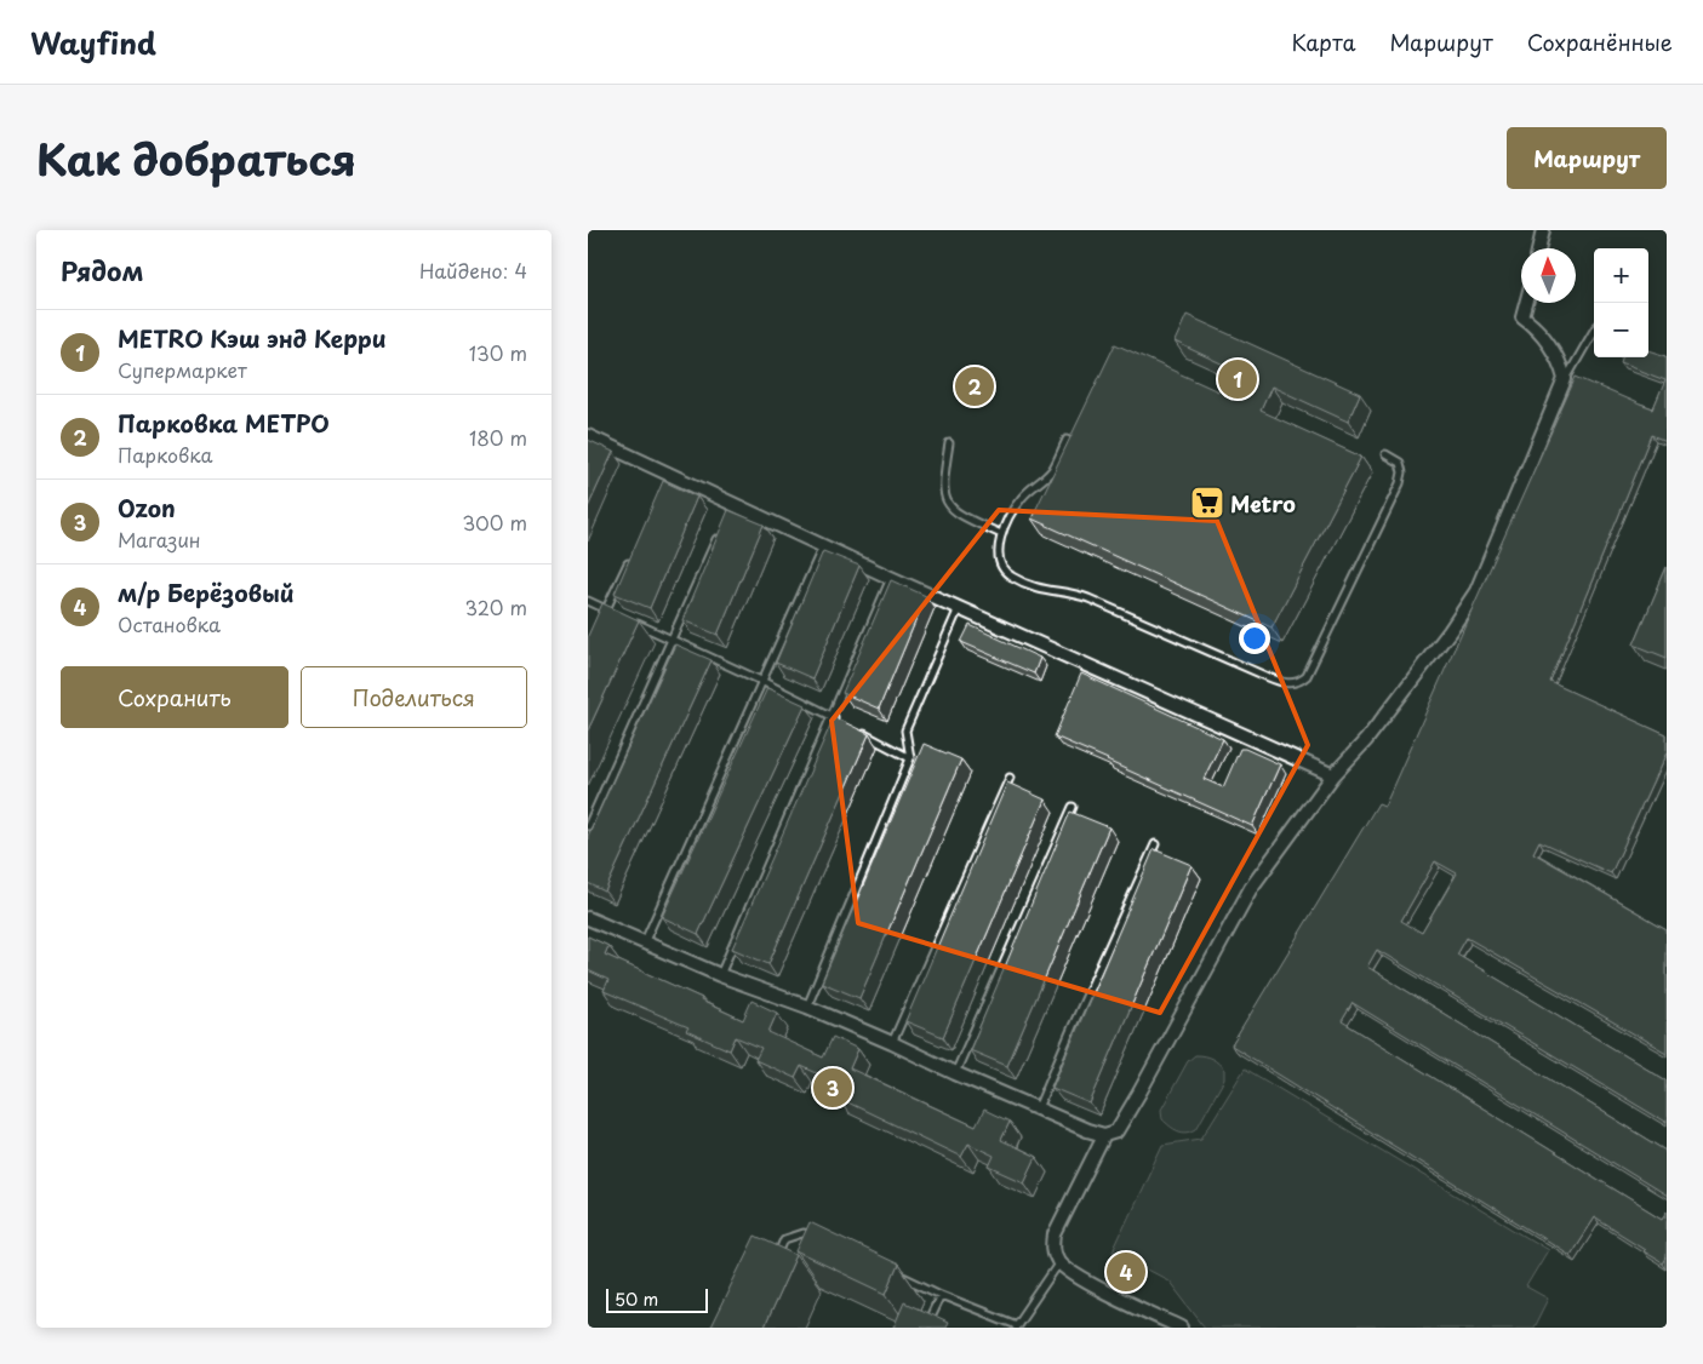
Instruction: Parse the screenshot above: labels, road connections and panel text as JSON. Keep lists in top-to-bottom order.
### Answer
{
  "places": {
    "supermarket": ["Metro"]
  },
  "scale_bar": "50 m",
  "north": "top",
  "page": {
    "header": "Wayfind",
    "nav": ["Карта", "Маршрут", "Сохранённые"],
    "title": "Как добраться",
    "buttons": [
      "Маршрут",
      ["Сохранить", "Поделиться"]
    ],
    "heading": ["Рядом", "Найдено: 4"],
    "map_buttons": ["+", "−"],
    "list": [
      {
        "mark": "1",
        "name": "METRO Кэш энд Керри",
        "note": "Супермаркет",
        "value": "130 m"
      },
      {
        "mark": "2",
        "name": "Парковка МЕТРО",
        "note": "Парковка",
        "value": "180 m"
      },
      {
        "mark": "3",
        "name": "Ozon",
        "note": "Магазин",
        "value": "300 m"
      },
      {
        "mark": "4",
        "name": "м/р Берёзовый",
        "note": "Остановка",
        "value": "320 m"
      }
    ],
    "pins": [
      "1",
      "2",
      "3",
      "4"
    ],
    "scale": "50 m"
  }
}
